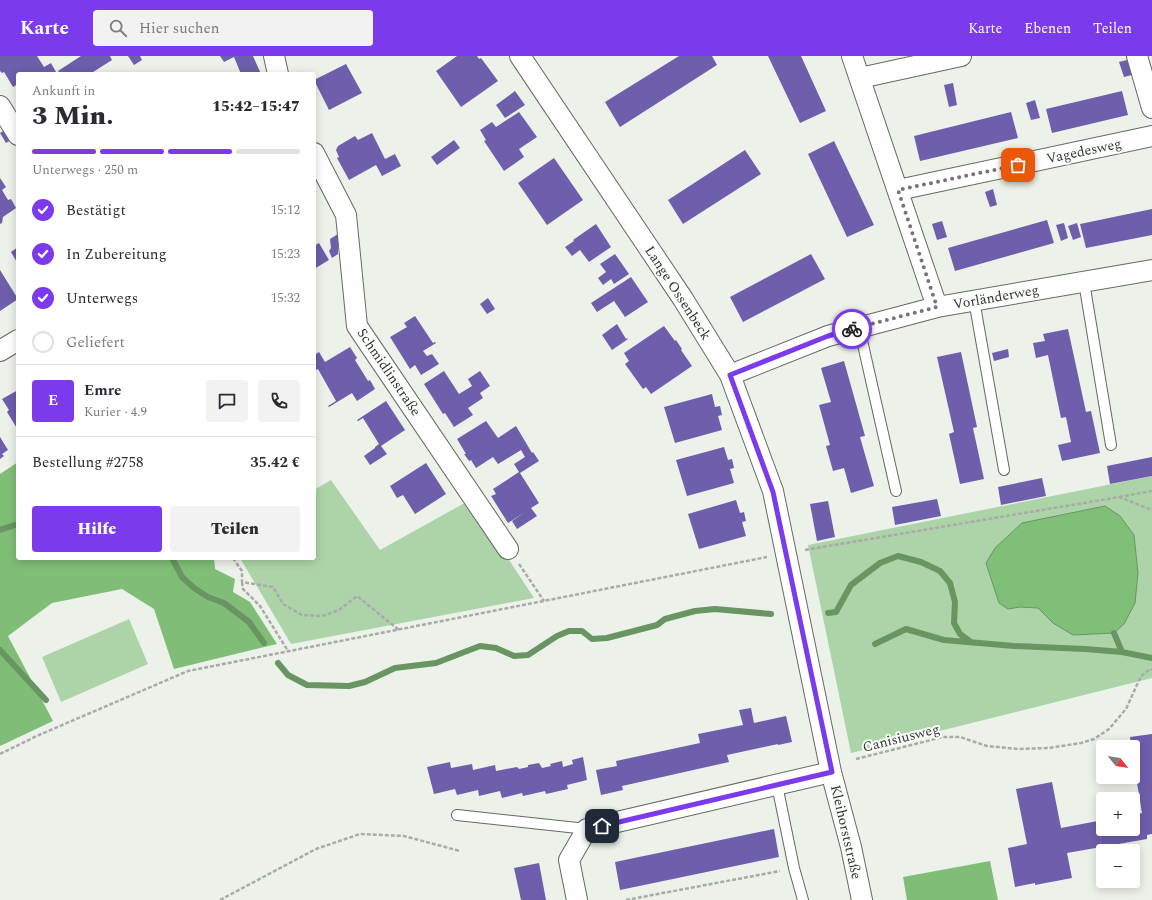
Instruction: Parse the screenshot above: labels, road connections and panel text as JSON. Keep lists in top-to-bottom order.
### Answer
{
  "streets": {
    "street": [
      "Vagedesweg",
      "Lange Ossenbeck",
      "Vorländerweg",
      "Schmidlinstraße",
      "Kleihorststraße"
    ],
    "path": ["Canisiusweg"]
  },
  "crossings": [
    ["Lange Ossenbeck", "Vorländerweg"],
    ["Lange Ossenbeck", "Kleihorststraße"]
  ],
  "north": "bottom right",
  "page": {
    "header": "Karte",
    "search": "Hier suchen",
    "nav": ["Karte", "Ebenen", "Teilen"],
    "heading": ["3 Min.", "Ankunft in", "15:42–15:47"],
    "panel": [
      "Emre",
      "Kurier · 4.9",
      "Bestellung #2758",
      "35.42 €"
    ],
    "bar": "Unterwegs · 250 m",
    "list": [
      ["Bestätigt", "15:12"],
      ["In Zubereitung", "15:23"],
      ["Unterwegs", "15:32"],
      "Geliefert"
    ],
    "round": "E",
    "buttons": ["Hilfe", "Teilen"],
    "map_buttons": ["+", "−"]
  }
}
